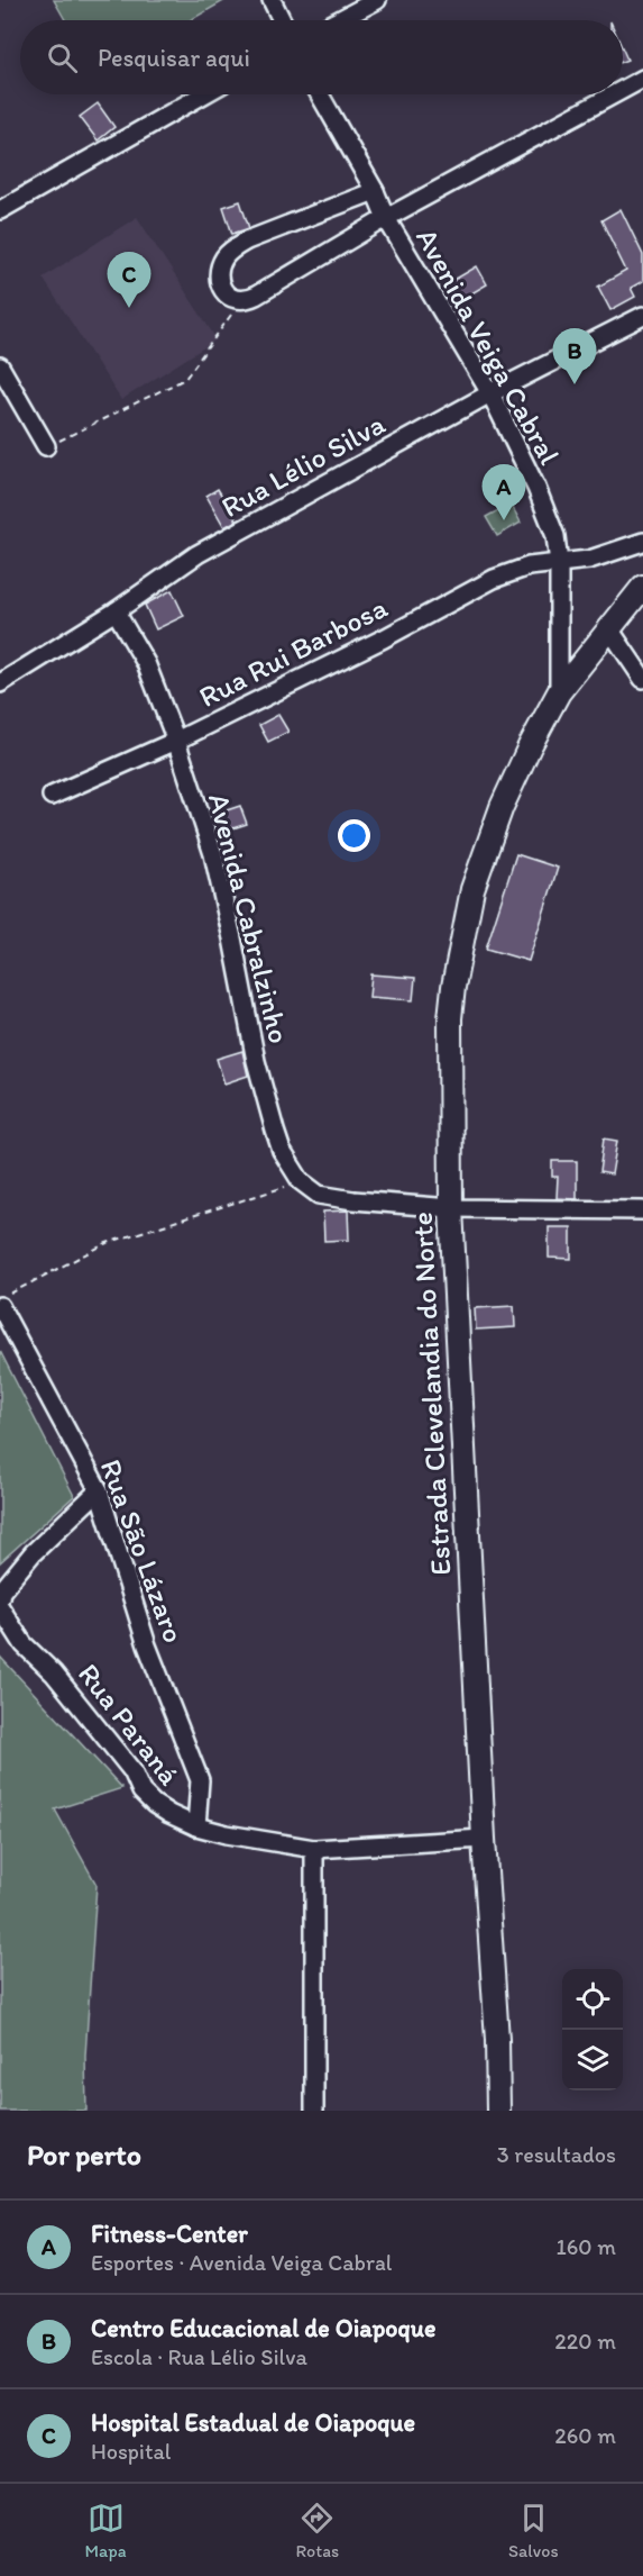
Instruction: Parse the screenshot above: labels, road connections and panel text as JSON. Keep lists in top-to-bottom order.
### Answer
{
  "streets": {
    "street": [
      "Avenida Veiga Cabral",
      "Rua Lélio Silva",
      "Rua Rui Barbosa",
      "Avenida Cabralzinho",
      "Estrada Clevelandia do Norte",
      "Rua São Lázaro",
      "Rua Paraná"
    ]
  },
  "crossings": [
    ["Avenida Veiga Cabral", "Rua Lélio Silva"],
    ["Avenida Veiga Cabral", "Rua Rui Barbosa"],
    ["Avenida Veiga Cabral", "Estrada Clevelandia do Norte"],
    ["Rua Lélio Silva", "Avenida Cabralzinho"],
    ["Rua Rui Barbosa", "Avenida Cabralzinho"],
    ["Avenida Cabralzinho", "Estrada Clevelandia do Norte"],
    ["Estrada Clevelandia do Norte", "Rua Paraná"],
    ["Rua São Lázaro", "Rua Paraná"]
  ],
  "page": {
    "search": "Pesquisar aqui",
    "pins": ["C", "B", "A"],
    "heading": ["Por perto", "3 resultados"],
    "list": [
      {
        "mark": "A",
        "name": "Fitness-Center",
        "note": "Esportes · Avenida Veiga Cabral",
        "value": "160 m"
      },
      {
        "mark": "B",
        "name": "Centro Educacional de Oiapoque",
        "note": "Escola · Rua Lélio Silva",
        "value": "220 m"
      },
      {
        "mark": "C",
        "name": "Hospital Estadual de Oiapoque",
        "note": "Hospital",
        "value": "260 m"
      }
    ],
    "nav": ["Mapa", "Rotas", "Salvos"]
  }
}
